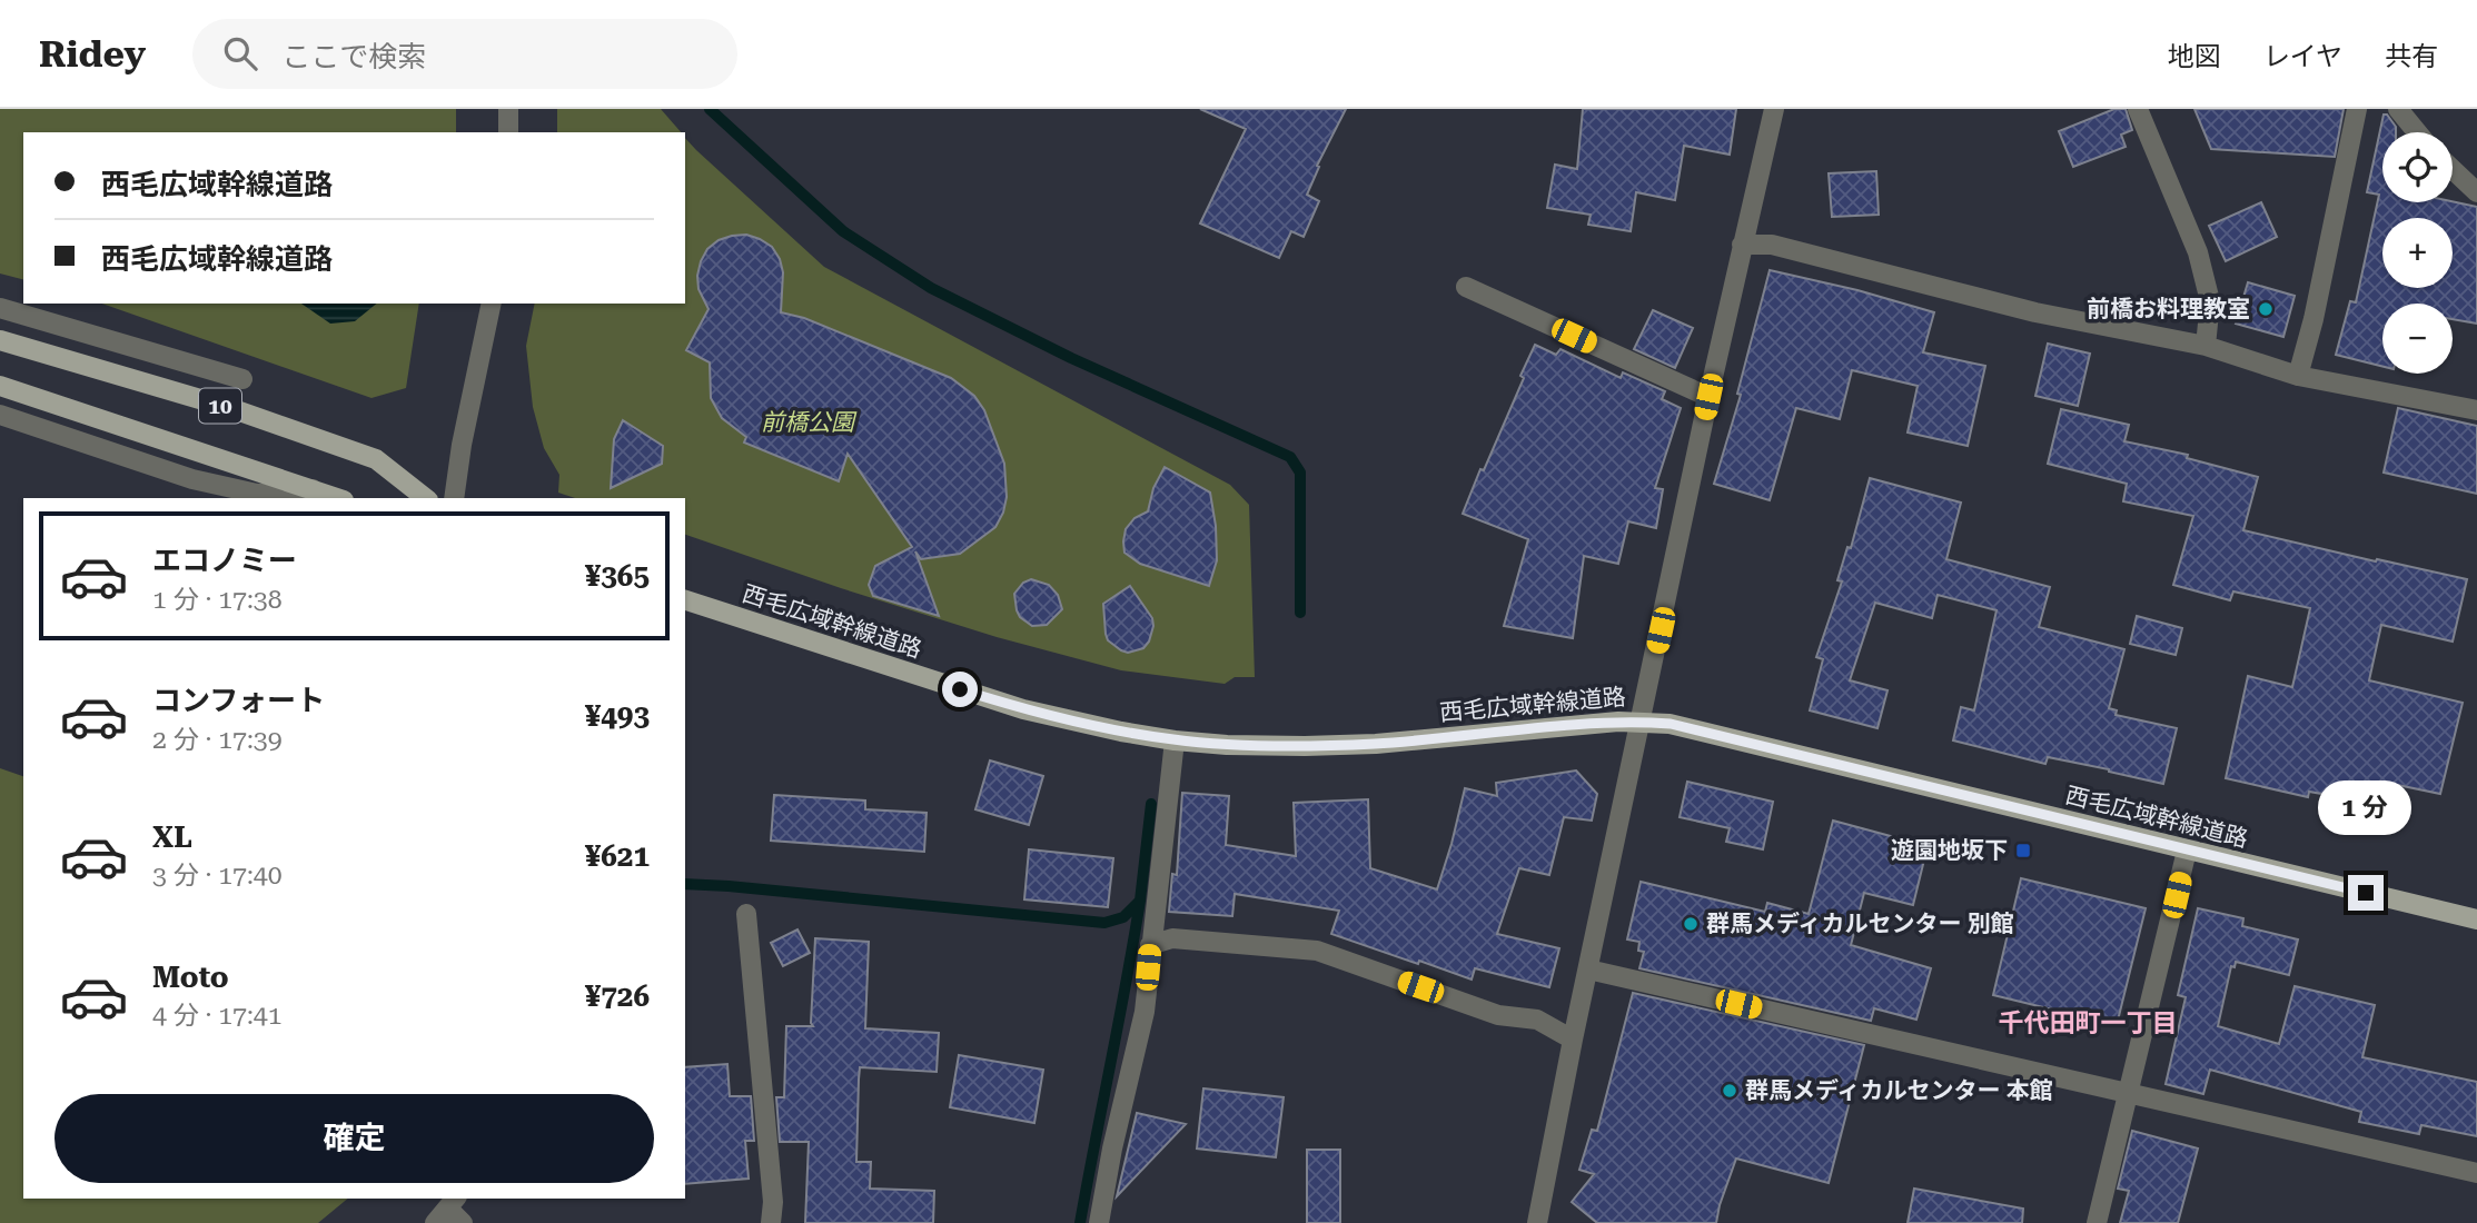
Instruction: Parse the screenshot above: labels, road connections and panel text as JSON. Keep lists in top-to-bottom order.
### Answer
{
  "streets": {
    "main road": ["10", "西毛広域幹線道路"]
  },
  "districts": ["千代田町一丁目"],
  "parks": ["前橋公園"],
  "places": {
    "other": ["前橋お料理教室", "群馬メディカルセンター 別館", "群馬メディカルセンター 本館"],
    "transit": ["遊園地坂下"]
  },
  "page": {
    "header": "Ridey",
    "search": "ここで検索",
    "nav": ["地図", "レイヤ", "共有"],
    "map_buttons": ["+", "−"],
    "banner": ["西毛広域幹線道路", "西毛広域幹線道路"],
    "list": [
      {
        "name": "エコノミー",
        "note": "1 分 · 17:38",
        "value": "¥365"
      },
      {
        "name": "コンフォート",
        "note": "2 分 · 17:39",
        "value": "¥493"
      },
      {
        "name": "XL",
        "note": "3 分 · 17:40",
        "value": "¥621"
      },
      {
        "name": "Moto",
        "note": "4 分 · 17:41",
        "value": "¥726"
      }
    ],
    "bubble": "1 分",
    "buttons": "確定"
  }
}
